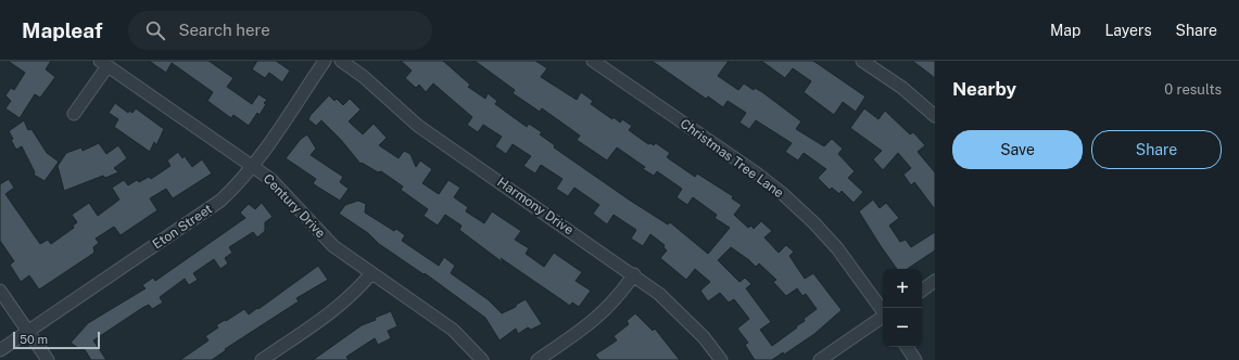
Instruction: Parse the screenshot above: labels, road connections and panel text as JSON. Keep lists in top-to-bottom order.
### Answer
{
  "streets": {
    "street": [
      "Christmas Tree Lane",
      "Century Drive",
      "Harmony Drive",
      "Eton Street"
    ]
  },
  "crossings": [
    ["Century Drive", "Eton Street"]
  ],
  "scale_bar": "50 m",
  "page": {
    "header": "Mapleaf",
    "search": "Search here",
    "nav": ["Map", "Layers", "Share"],
    "heading": ["Nearby", "0 results"],
    "buttons": ["Save", "Share"],
    "map_buttons": ["+", "−"],
    "scale": "50 m"
  }
}
